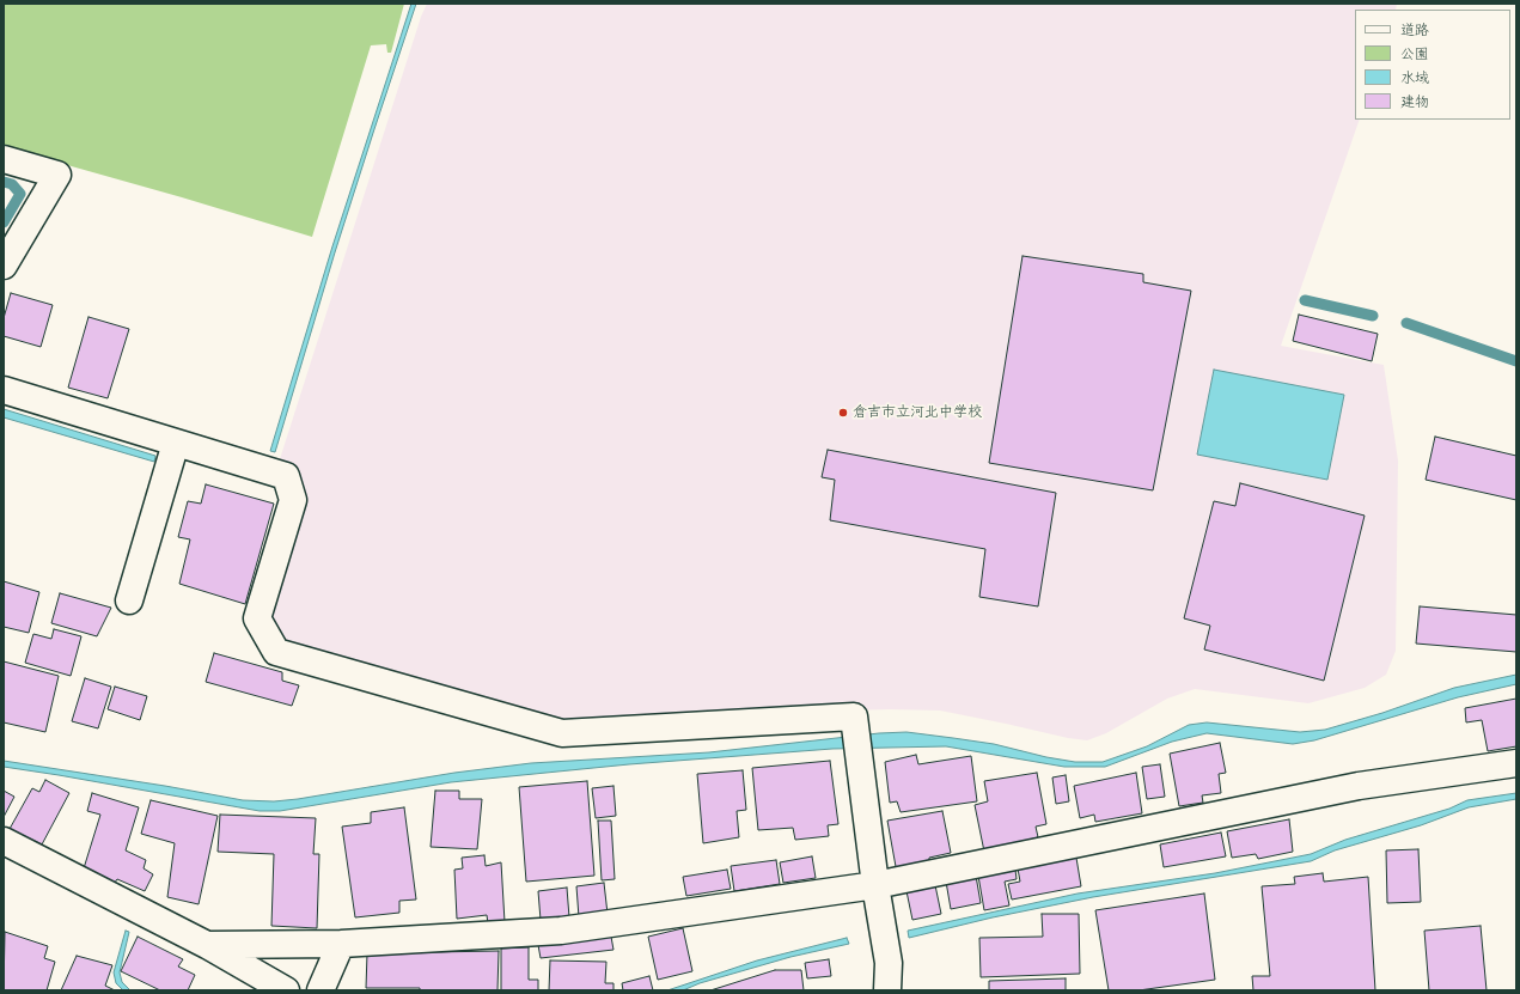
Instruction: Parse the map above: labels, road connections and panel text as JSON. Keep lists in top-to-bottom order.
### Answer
{
  "places": ["倉吉市立河北中学校"],
  "legend": [
    "道路",
    "公園",
    "水域",
    "建物"
  ]
}
